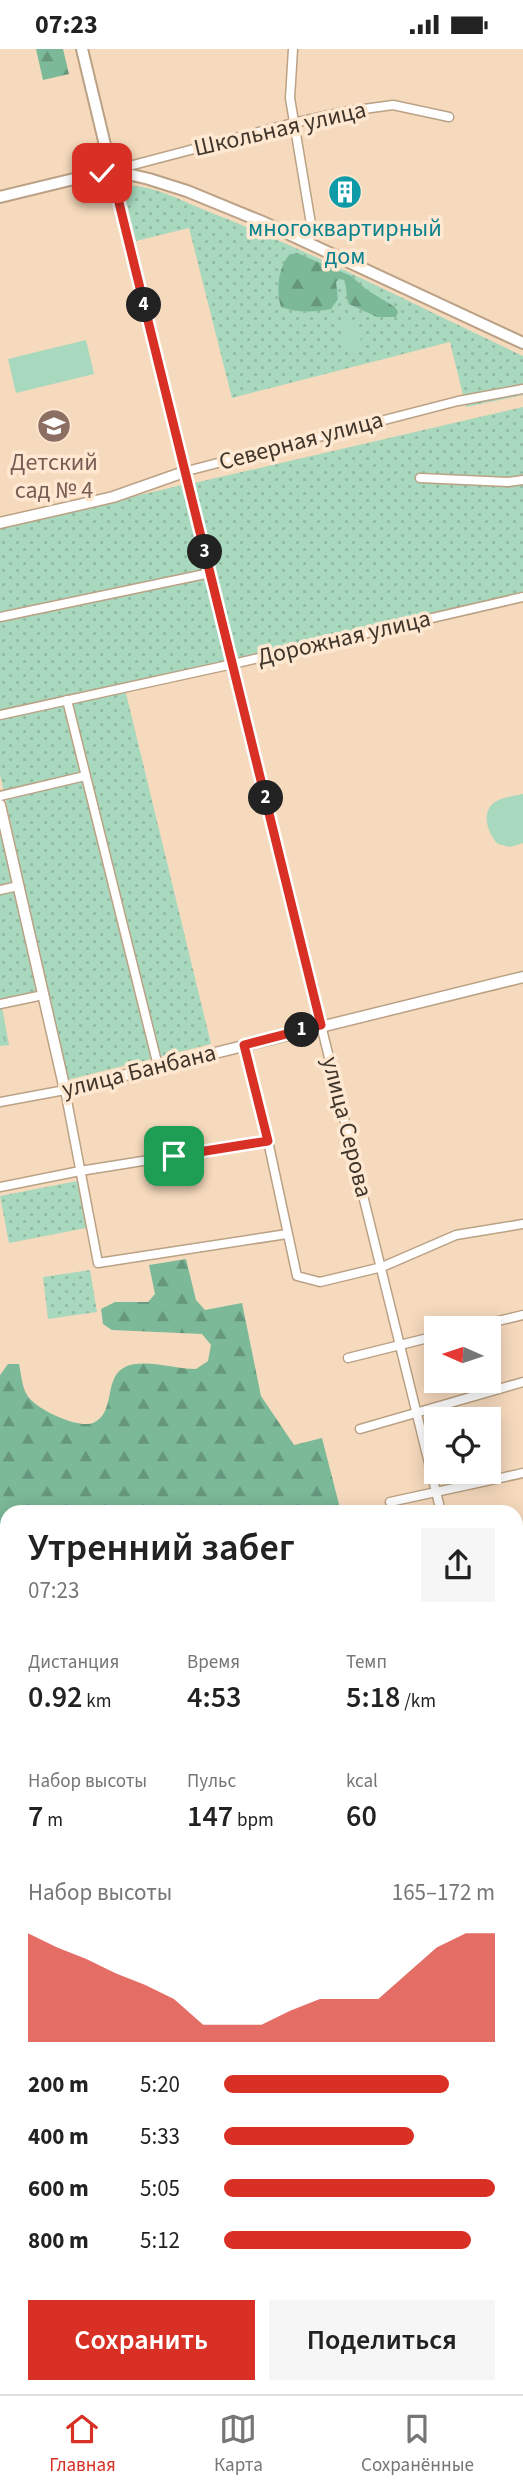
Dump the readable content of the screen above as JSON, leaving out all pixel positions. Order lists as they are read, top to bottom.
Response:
{
  "streets": {
    "main road": ["Школьная улица", "улица Серова"],
    "street": ["Северная улица", "Дорожная улица", "улица Банбана"]
  },
  "crossings": [
    ["Школьная улица", "улица Серова"],
    ["Северная улица", "улица Серова"],
    ["Дорожная улица", "улица Серова"],
    ["улица Банбана", "улица Серова"]
  ],
  "places": {
    "building": ["многоквартирный дом"],
    "school or university": ["Детский сад № 4"]
  },
  "north": "left",
  "page": {
    "status": "07:23",
    "pins": [
      "4",
      "3",
      "2",
      "1"
    ],
    "heading": ["Утренний забег", "07:23"],
    "stats": [
      ["Дистанция", "0.92 km"],
      ["Время", "4:53"],
      ["Темп", "5:18 /km"],
      ["Набор высоты", "7 m"],
      ["Пульс", "147 bpm"],
      ["kcal", "60"]
    ],
    "chart": ["Набор высоты", "165–172 m"],
    "list": [
      {
        "name": "200 m",
        "note": "5:20"
      },
      {
        "name": "400 m",
        "note": "5:33"
      },
      {
        "name": "600 m",
        "note": "5:05"
      },
      {
        "name": "800 m",
        "note": "5:12"
      }
    ],
    "buttons": ["Сохранить", "Поделиться"],
    "tabs": ["Главная", "Карта", "Сохранённые"]
  }
}
